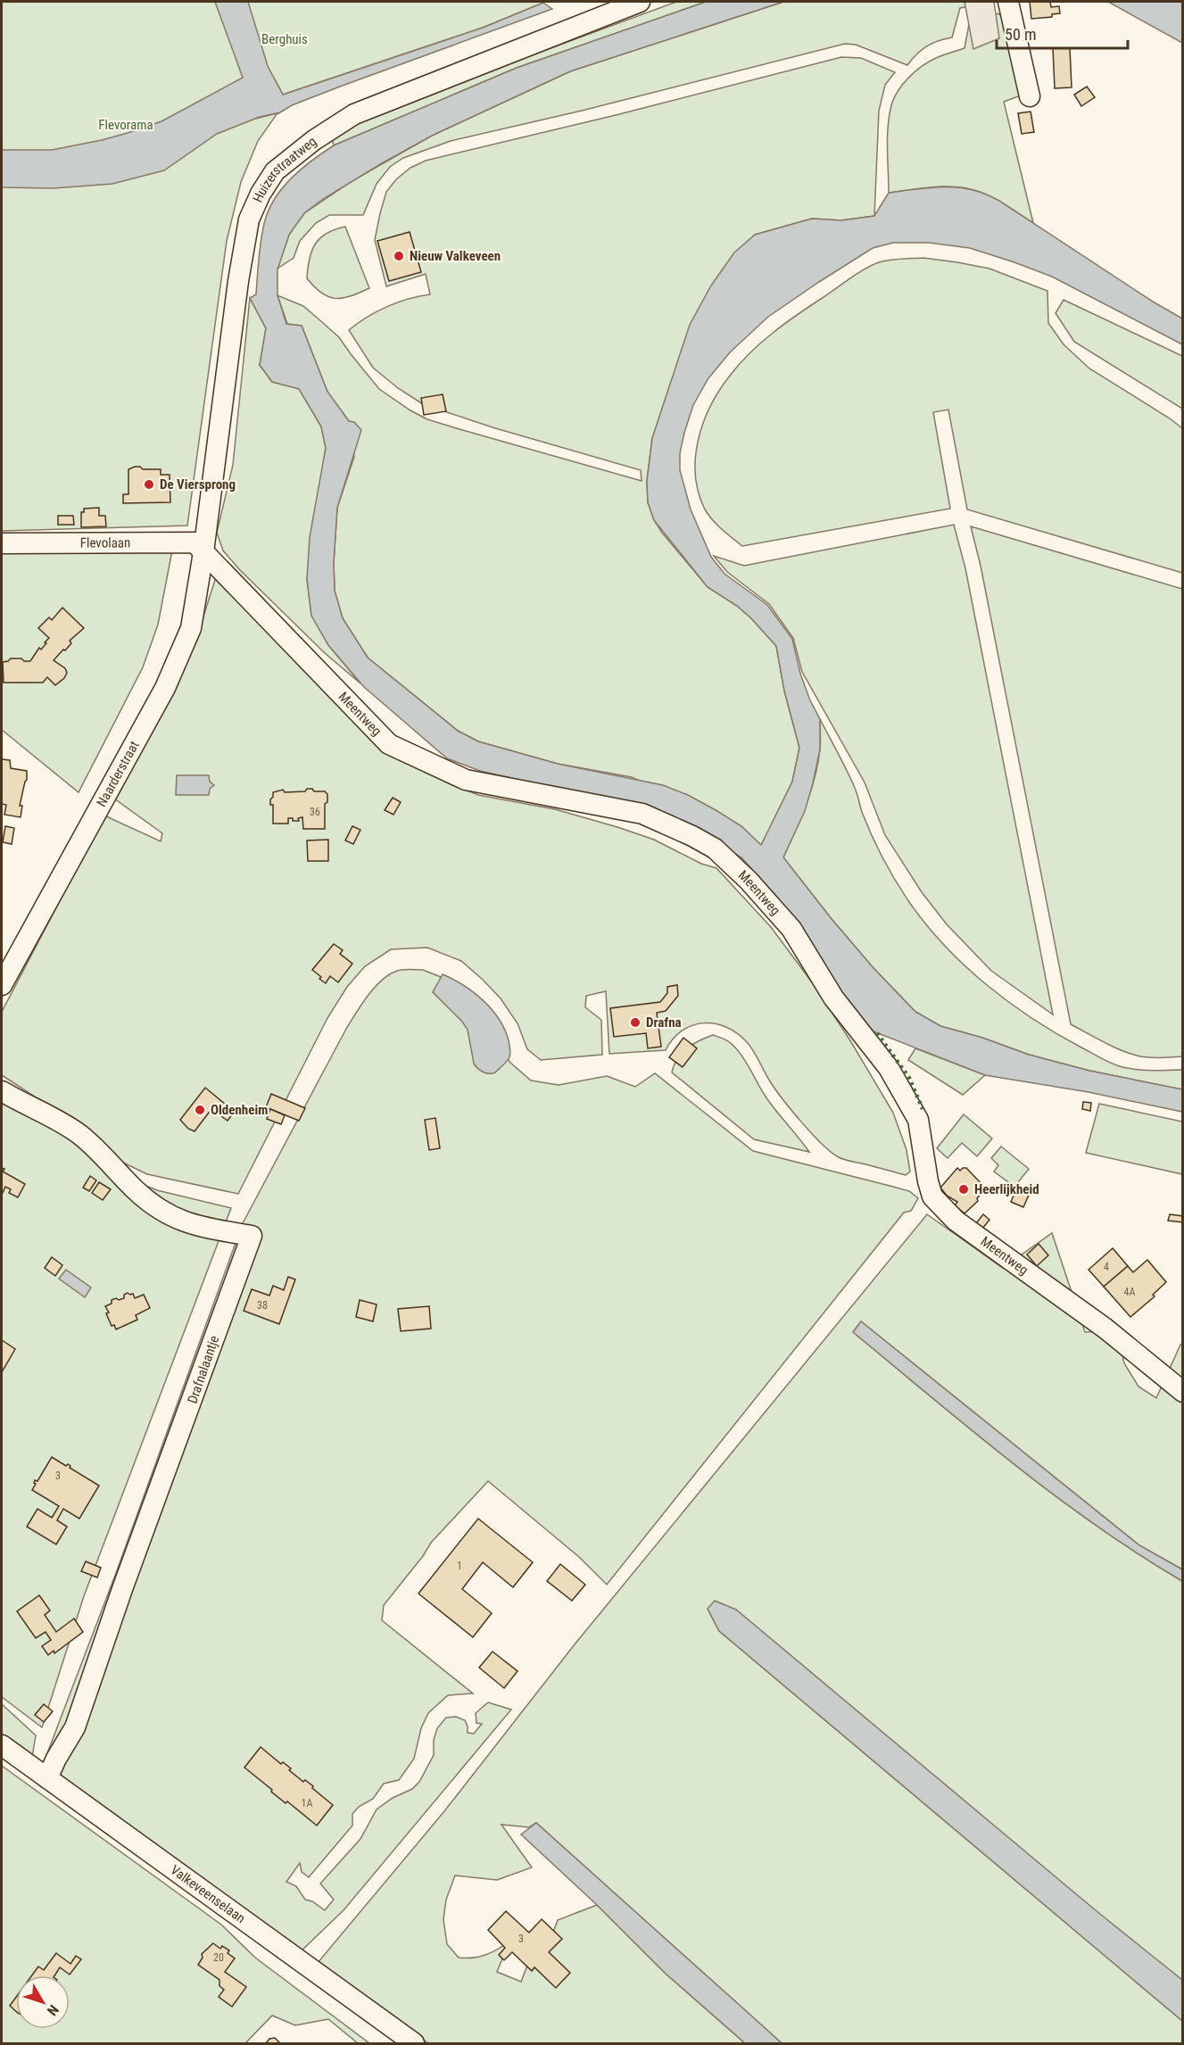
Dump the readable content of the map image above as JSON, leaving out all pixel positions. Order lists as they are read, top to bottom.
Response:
{
  "streets": {
    "street": [
      "Huizerstraatweg",
      "Flevolaan",
      "Meentweg",
      "Naarderstraat",
      "Drafnalaantje",
      "Valkeveenselaan"
    ]
  },
  "crossings": [
    ["Huizerstraatweg", "Flevolaan"],
    ["Huizerstraatweg", "Meentweg"],
    ["Huizerstraatweg", "Naarderstraat"],
    ["Flevolaan", "Meentweg"],
    ["Flevolaan", "Naarderstraat"],
    ["Meentweg", "Naarderstraat"],
    ["Drafnalaantje", "Valkeveenselaan"]
  ],
  "parks": ["Berghuis", "Flevorama"],
  "places": [
    "Nieuw Valkeveen",
    "De Viersprong",
    "Drafna",
    "Oldenheim",
    "Heerlijkheid"
  ],
  "house_numbers": [
    "36",
    "4",
    "4A",
    "38",
    "3",
    "1",
    "1A",
    "3",
    "20"
  ],
  "scale_bar": "50 m",
  "north": "bottom right"
}
